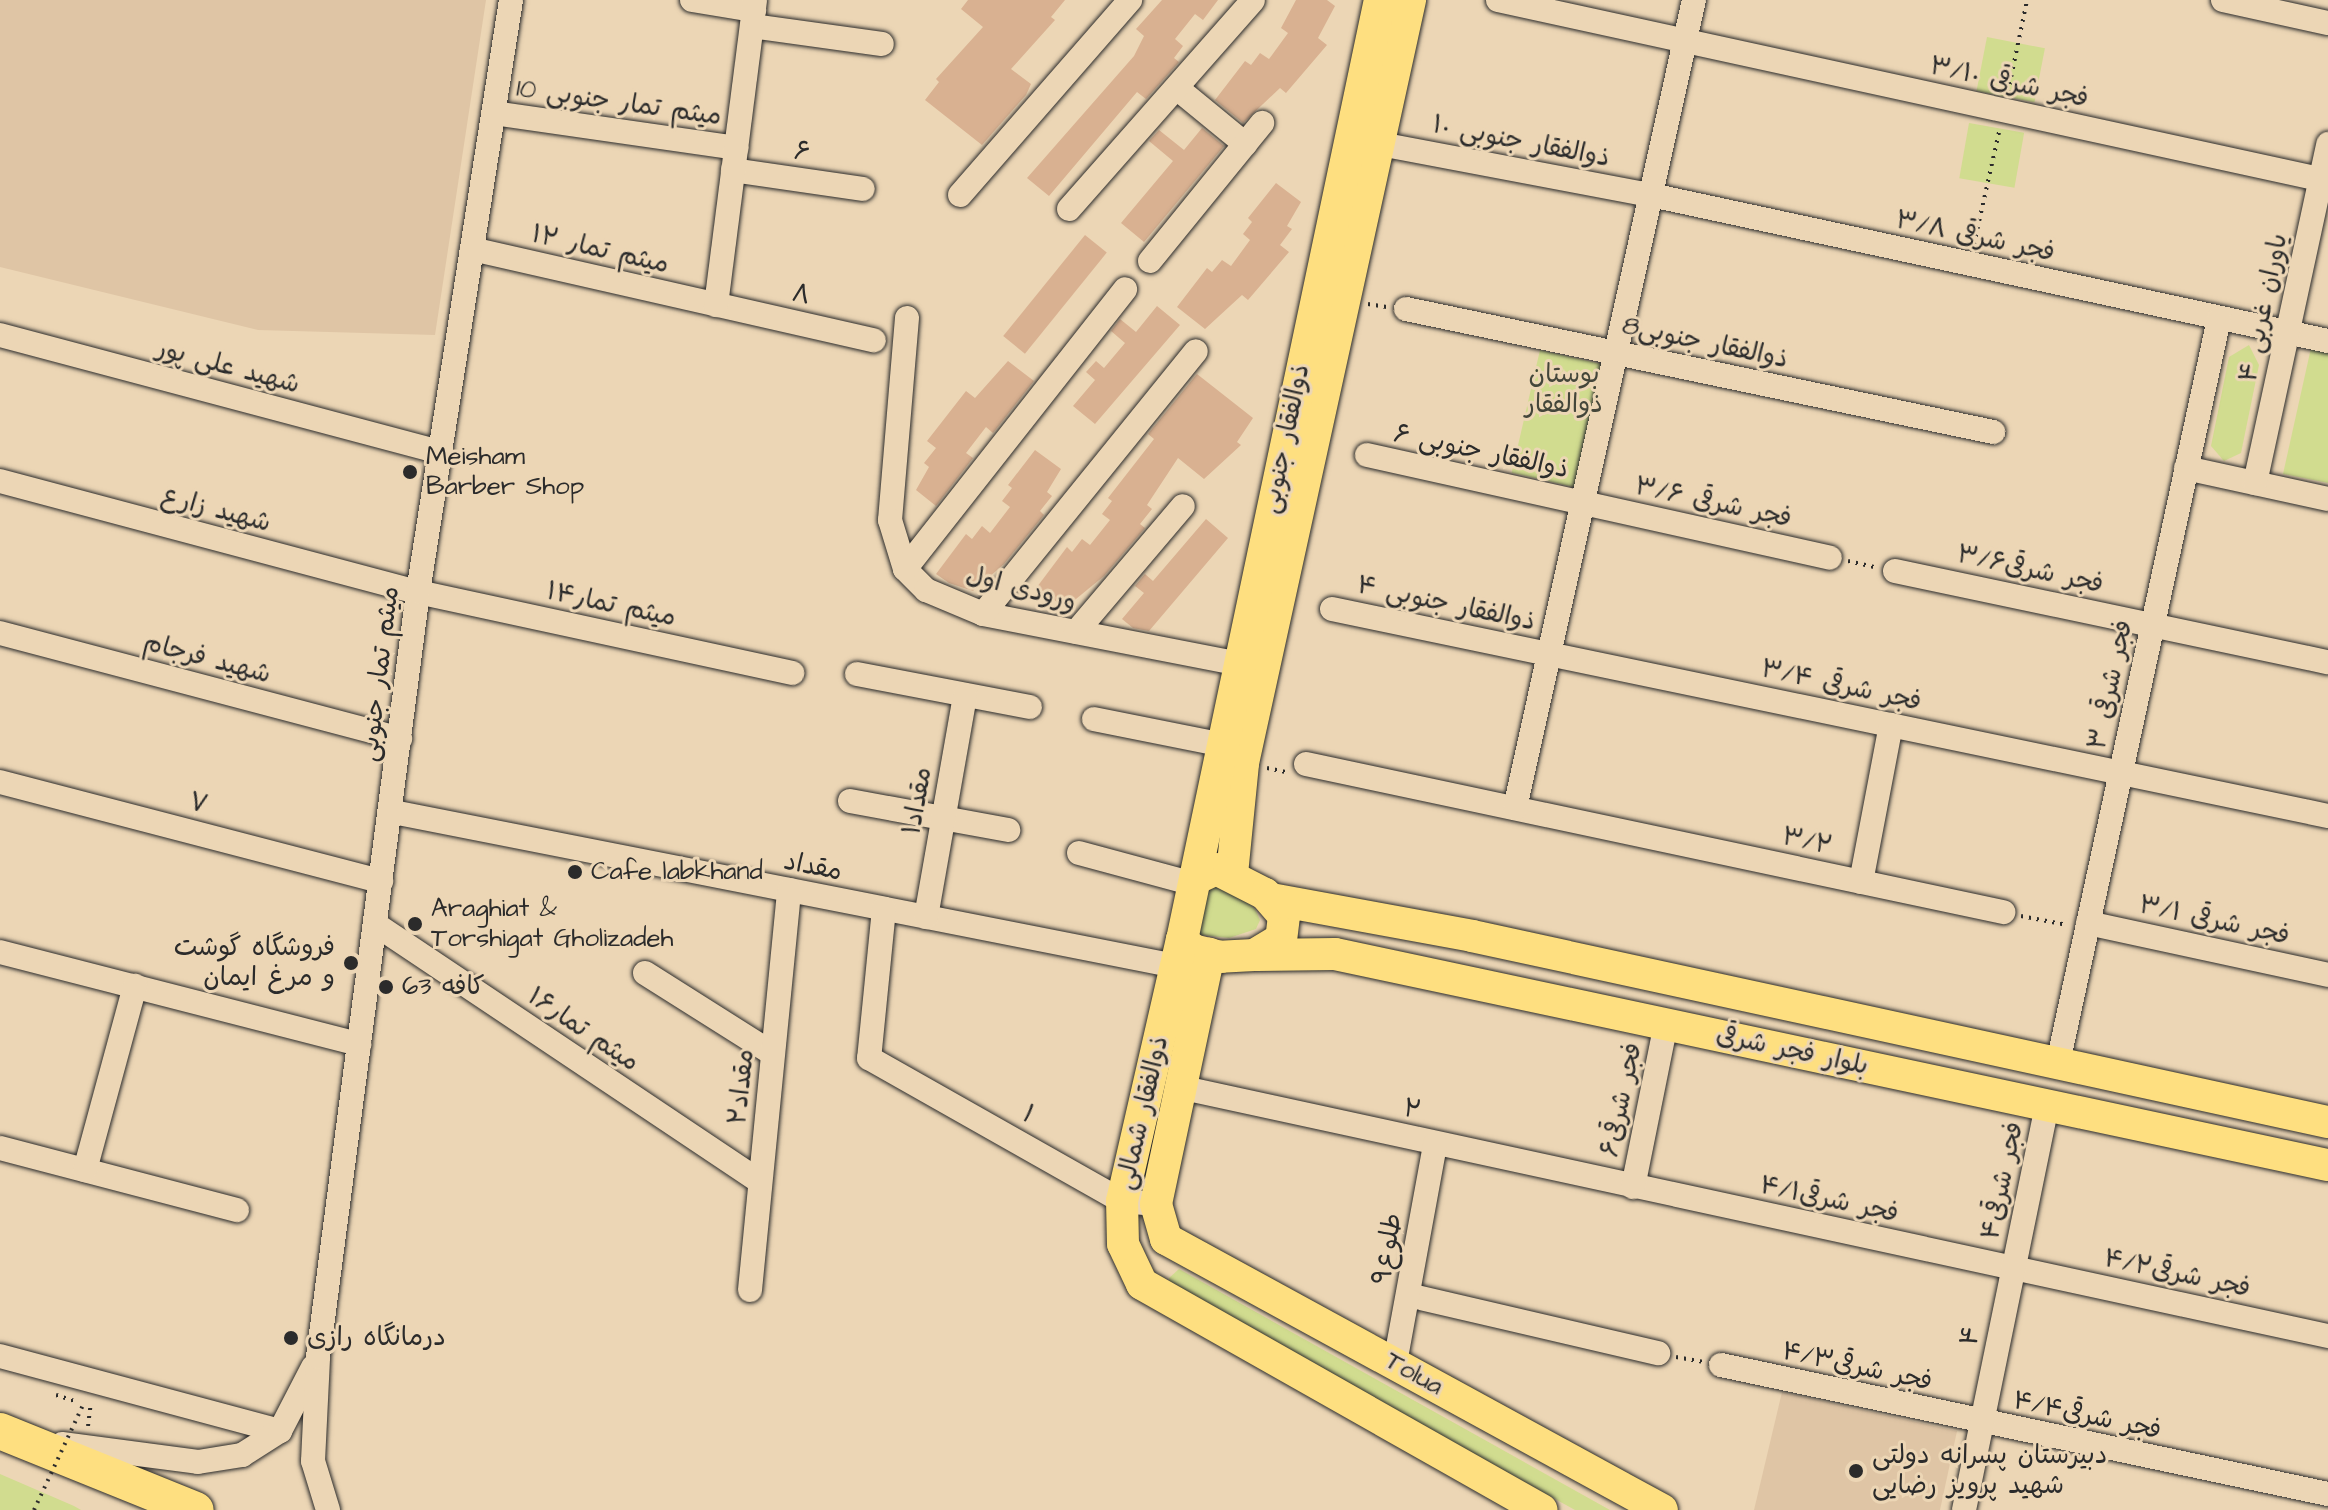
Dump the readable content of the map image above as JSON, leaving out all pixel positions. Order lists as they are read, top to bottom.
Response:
{
  "streets": {
    "main road": [
      "ذوالفقار جنوبی",
      "بلوار فجر شرقی",
      "ذوالفقار شمالی",
      "Tolua"
    ],
    "street": [
      "۳/۱۰ فجر شرقی",
      "میثم تمار جنوبی 10",
      "۱۰ ذوالفقار جنوبی",
      "۶",
      "۳/۸ فجر شرقی",
      "میثم تمار ۱۲",
      "۸",
      "۴ یاوران غربی",
      "8ذوالفقار جنوبی",
      "شهید علی پور",
      "۶ ذوالفقار جنوبی",
      "۳/۶ فجر شرقی",
      "شهید زارع",
      "فجر شرقی۳/۶",
      "ورودی اول",
      "۴ ذوالفقار جنوبی",
      "میثم تمار۱۴",
      "شهید فرجام",
      "میثم تمار جنوبی",
      "۳ فجر شرقی",
      "۳/۴ فجر شرقی",
      "مقداد۱",
      "۷",
      "۳/۲",
      "مقداد",
      "۳/۱ فجر شرقی",
      "میثم تمار۱۶",
      "مقداد۲",
      "فجر شرقی۶",
      "۲",
      "۱",
      "فجر شرقی۴",
      "فجر شرقی۴/۱",
      "طلوع۹",
      "فجر شرقی۴/۲",
      "۴",
      "فجر شرقی۴/۳",
      "فجر شرقی۴/۴"
    ]
  },
  "crossings": [
    ["۳/۱۰ فجر شرقی", "۴ یاوران غربی"],
    ["میثم تمار جنوبی 10", "۶"],
    ["میثم تمار جنوبی 10", "میثم تمار جنوبی"],
    ["۱۰ ذوالفقار جنوبی", "۳/۸ فجر شرقی"],
    ["۱۰ ذوالفقار جنوبی", "ذوالفقار جنوبی"],
    ["۳/۸ فجر شرقی", "۴ یاوران غربی"],
    ["۳/۸ فجر شرقی", "۳ فجر شرقی"],
    ["میثم تمار ۱۲", "۸"],
    ["میثم تمار ۱۲", "میثم تمار جنوبی"],
    ["شهید علی پور", "میثم تمار جنوبی"],
    ["ذوالفقار جنوبی", "ورودی اول"],
    ["ذوالفقار جنوبی", "مقداد"],
    ["ذوالفقار جنوبی", "بلوار فجر شرقی"],
    ["ذوالفقار جنوبی", "ذوالفقار شمالی"],
    ["۶ ذوالفقار جنوبی", "۳/۶ فجر شرقی"],
    ["شهید زارع", "میثم تمار۱۴"],
    ["شهید زارع", "میثم تمار جنوبی"],
    ["فجر شرقی۳/۶", "۳ فجر شرقی"],
    ["۴ ذوالفقار جنوبی", "۳/۴ فجر شرقی"],
    ["میثم تمار۱۴", "میثم تمار جنوبی"],
    ["شهید فرجام", "میثم تمار جنوبی"],
    ["میثم تمار جنوبی", "۷"],
    ["میثم تمار جنوبی", "مقداد"],
    ["میثم تمار جنوبی", "میثم تمار۱۶"],
    ["۳ فجر شرقی", "۳/۴ فجر شرقی"],
    ["۳ فجر شرقی", "۳/۱ فجر شرقی"],
    ["۳ فجر شرقی", "بلوار فجر شرقی"],
    ["مقداد۱", "مقداد"],
    ["مقداد", "بلوار فجر شرقی"],
    ["مقداد", "مقداد۲"],
    ["مقداد", "ذوالفقار شمالی"],
    ["مقداد", "۱"],
    ["میثم تمار۱۶", "مقداد۲"],
    ["بلوار فجر شرقی", "فجر شرقی۶"],
    ["بلوار فجر شرقی", "ذوالفقار شمالی"],
    ["بلوار فجر شرقی", "فجر شرقی۴"],
    ["فجر شرقی۶", "۲"],
    ["فجر شرقی۶", "فجر شرقی۴/۱"],
    ["۲", "ذوالفقار شمالی"],
    ["۲", "فجر شرقی۴/۱"],
    ["۲", "طلوع۹"],
    ["ذوالفقار شمالی", "۱"],
    ["ذوالفقار شمالی", "Tolua"],
    ["فجر شرقی۴", "فجر شرقی۴/۱"],
    ["فجر شرقی۴", "فجر شرقی۴/۲"],
    ["فجر شرقی۴", "۴"],
    ["فجر شرقی۴/۱", "فجر شرقی۴/۲"],
    ["فجر شرقی۴/۱", "۴"],
    ["طلوع۹", "Tolua"],
    ["فجر شرقی۴/۲", "۴"],
    ["۴", "فجر شرقی۴/۳"],
    ["۴", "فجر شرقی۴/۴"],
    ["فجر شرقی۴/۳", "فجر شرقی۴/۴"]
  ],
  "parks": ["بوستان ذوالفقار"],
  "places": [
    "Meisham Barber Shop",
    "Cafe labkhand",
    "Araghiat & Torshigat Gholizadeh",
    "فروشگاه گوشت و مرغ ایمان",
    "کافه 63",
    "درمانگاه رازی",
    "دبیرستان پسرانه دولتی شهید پرویز رضایی"
  ]
}
